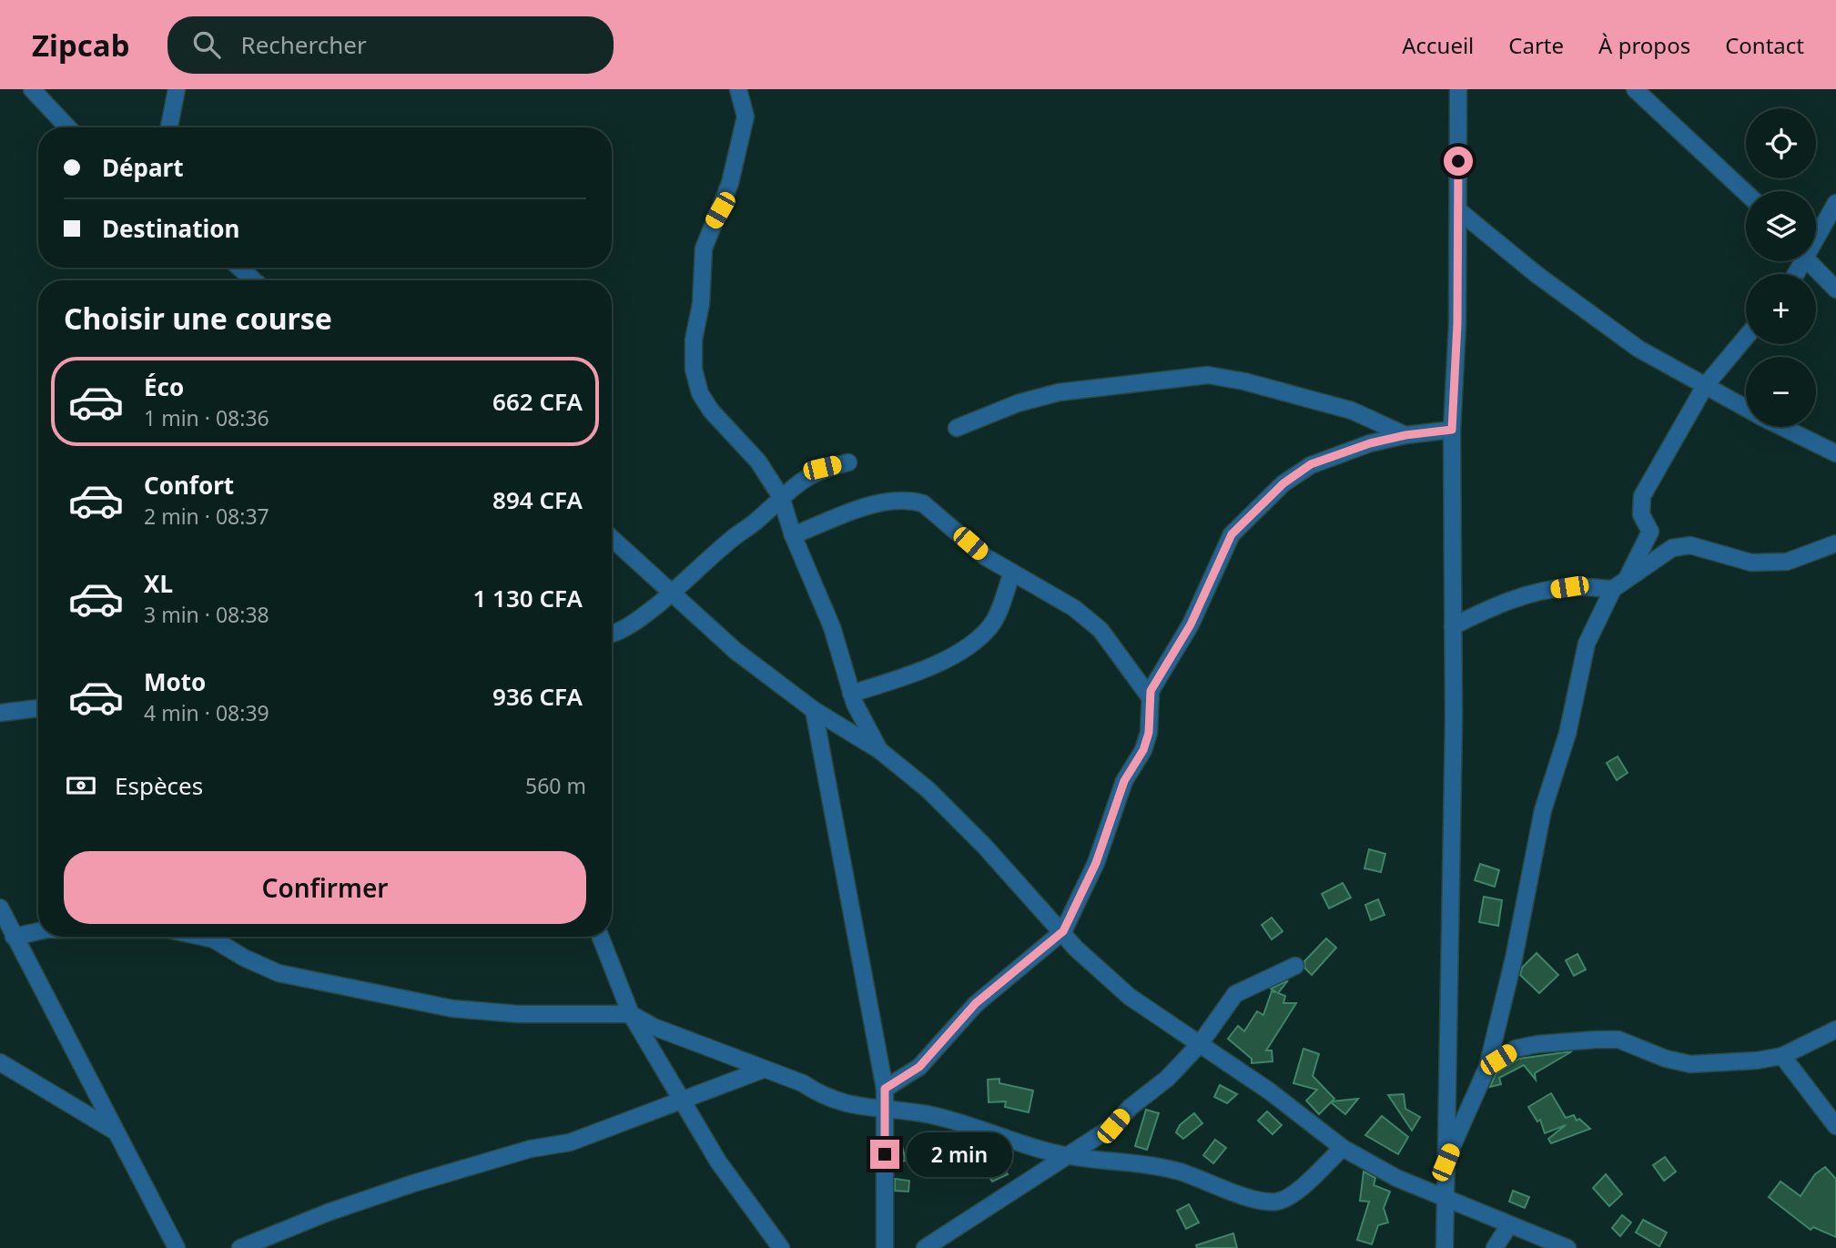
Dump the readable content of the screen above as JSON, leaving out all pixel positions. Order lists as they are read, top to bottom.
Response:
{
  "page": {
    "header": "Zipcab",
    "search": "Rechercher",
    "nav": [
      "Accueil",
      "Carte",
      "À propos",
      "Contact"
    ],
    "map_buttons": ["+", "−"],
    "banner": ["Départ", "Destination"],
    "heading": "Choisir une course",
    "list": [
      {
        "name": "Éco",
        "note": "1 min · 08:36",
        "value": "662 CFA"
      },
      {
        "name": "Confort",
        "note": "2 min · 08:37",
        "value": "894 CFA"
      },
      {
        "name": "XL",
        "note": "3 min · 08:38",
        "value": "1 130 CFA"
      },
      {
        "name": "Moto",
        "note": "4 min · 08:39",
        "value": "936 CFA"
      }
    ],
    "pay": ["Espèces", "560 m"],
    "buttons": "Confirmer",
    "bubble": "2 min"
  }
}
